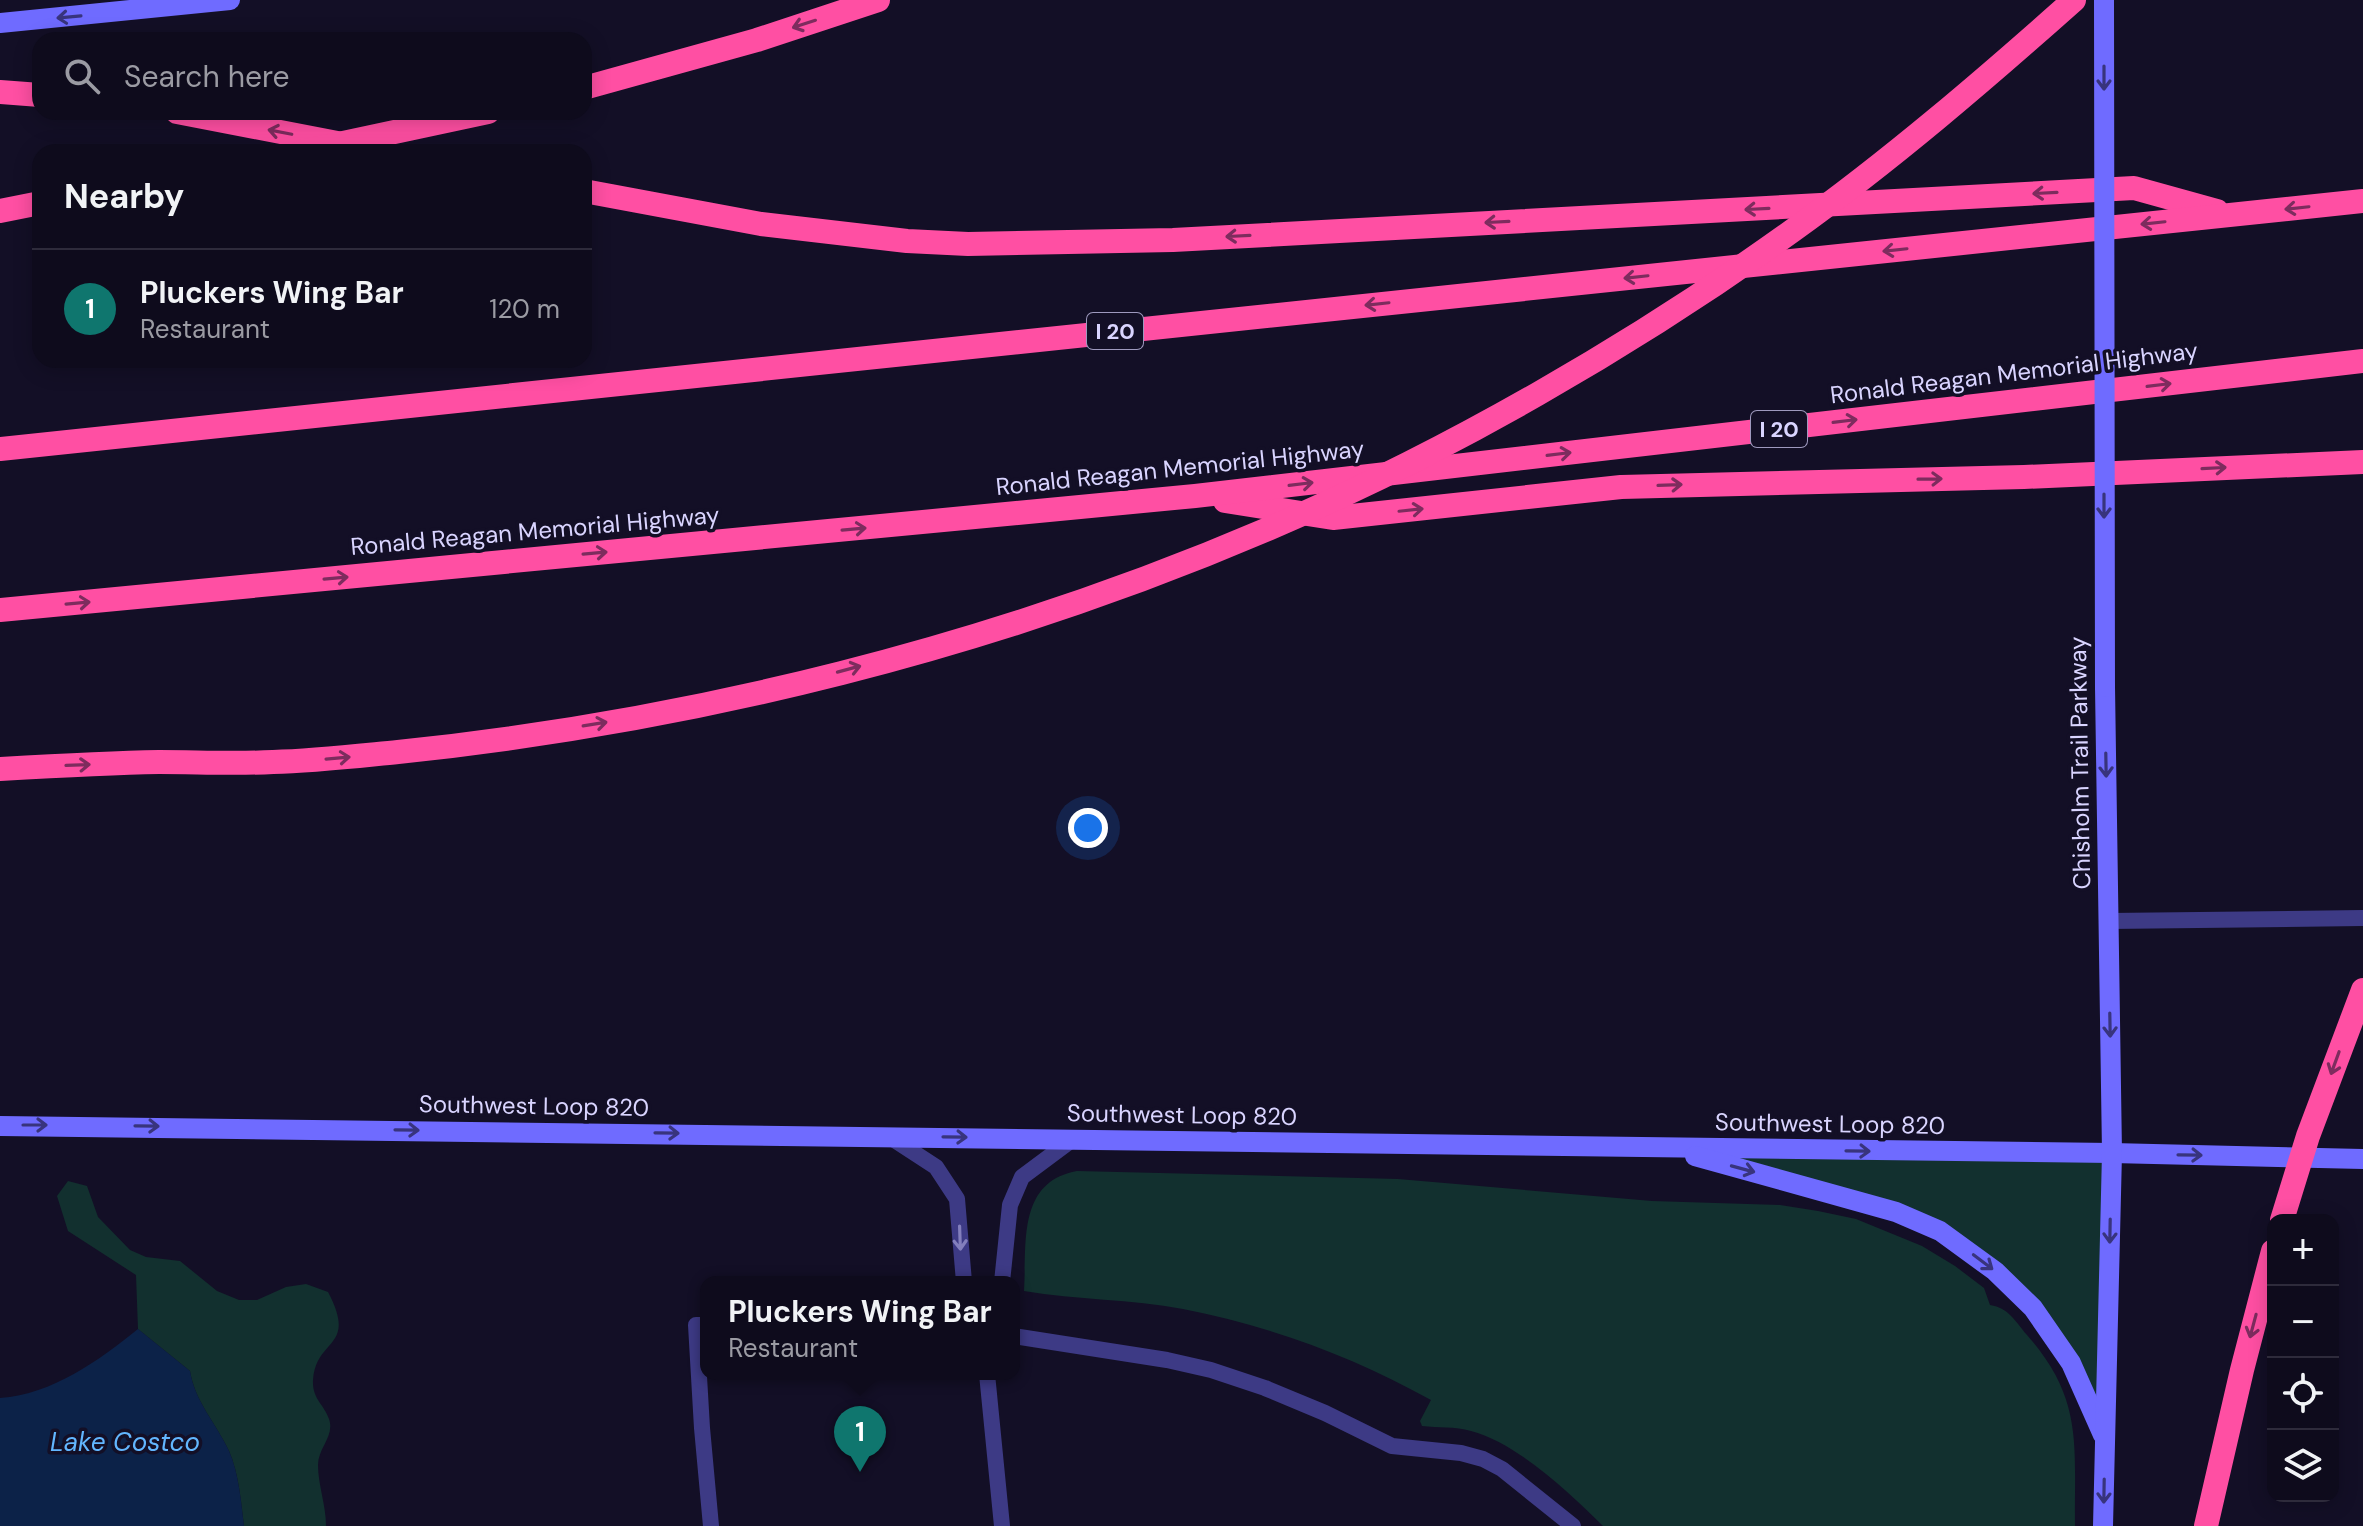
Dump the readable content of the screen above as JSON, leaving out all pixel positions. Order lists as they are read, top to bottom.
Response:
{
  "streets": {
    "highway": ["I 20", "Ronald Reagan Memorial Highway"],
    "main road": ["Chisholm Trail Parkway", "Southwest Loop 820"]
  },
  "crossings": [
    ["Chisholm Trail Parkway", "Southwest Loop 820"]
  ],
  "one_way": ["Chisholm Trail Parkway", "Southwest Loop 820"],
  "water": ["Lake Costco"],
  "page": {
    "search": "Search here",
    "heading": "Nearby",
    "list": [
      {
        "mark": "1",
        "name": "Pluckers Wing Bar",
        "note": "Restaurant",
        "value": "120 m"
      }
    ],
    "map_buttons": ["+", "−"],
    "popup": ["Pluckers Wing Bar", "Restaurant"],
    "pins": "1"
  }
}
